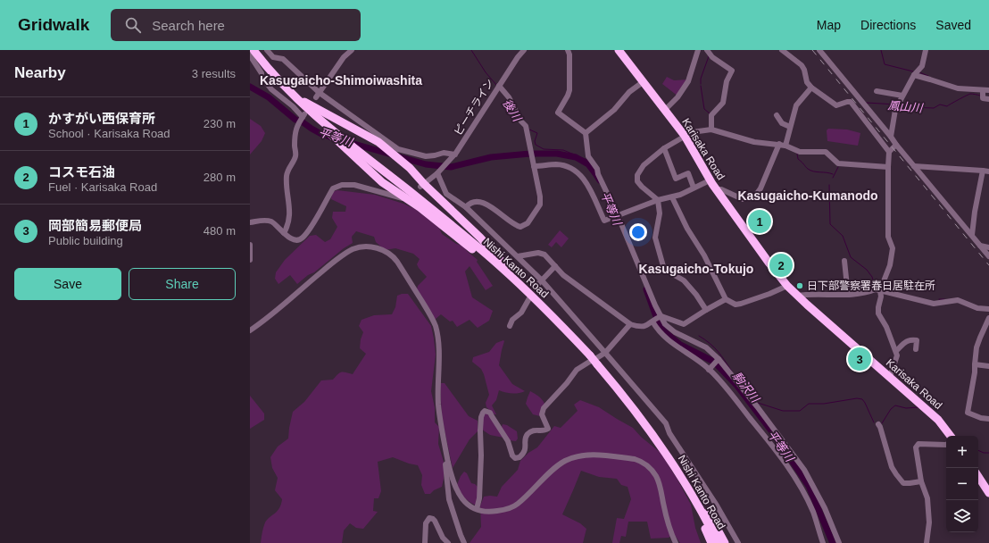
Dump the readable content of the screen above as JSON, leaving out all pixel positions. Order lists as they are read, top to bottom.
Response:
{
  "streets": {
    "highway": ["Karisaka Road", "Nishi Kanto Road"],
    "street": ["ピーチライン"]
  },
  "districts": ["Kasugaicho-Shimoiwashita", "Kasugaicho-Kumanodo", "Kasugaicho-Tokujo"],
  "water": [
    "鳳山川",
    "後川",
    "平等川",
    "駒沢川"
  ],
  "places": ["日下部警察署春日居駐在所"],
  "page": {
    "header": "Gridwalk",
    "search": "Search here",
    "nav": ["Map", "Directions", "Saved"],
    "heading": ["Nearby", "3 results"],
    "list": [
      {
        "mark": "1",
        "name": "かすがい西保育所",
        "note": "School · Karisaka Road",
        "value": "230 m"
      },
      {
        "mark": "2",
        "name": "コスモ石油",
        "note": "Fuel · Karisaka Road",
        "value": "280 m"
      },
      {
        "mark": "3",
        "name": "岡部簡易郵便局",
        "note": "Public building",
        "value": "480 m"
      }
    ],
    "pins": ["1", "2", "3"],
    "buttons": ["Save", "Share"],
    "map_buttons": ["+", "−"]
  }
}
